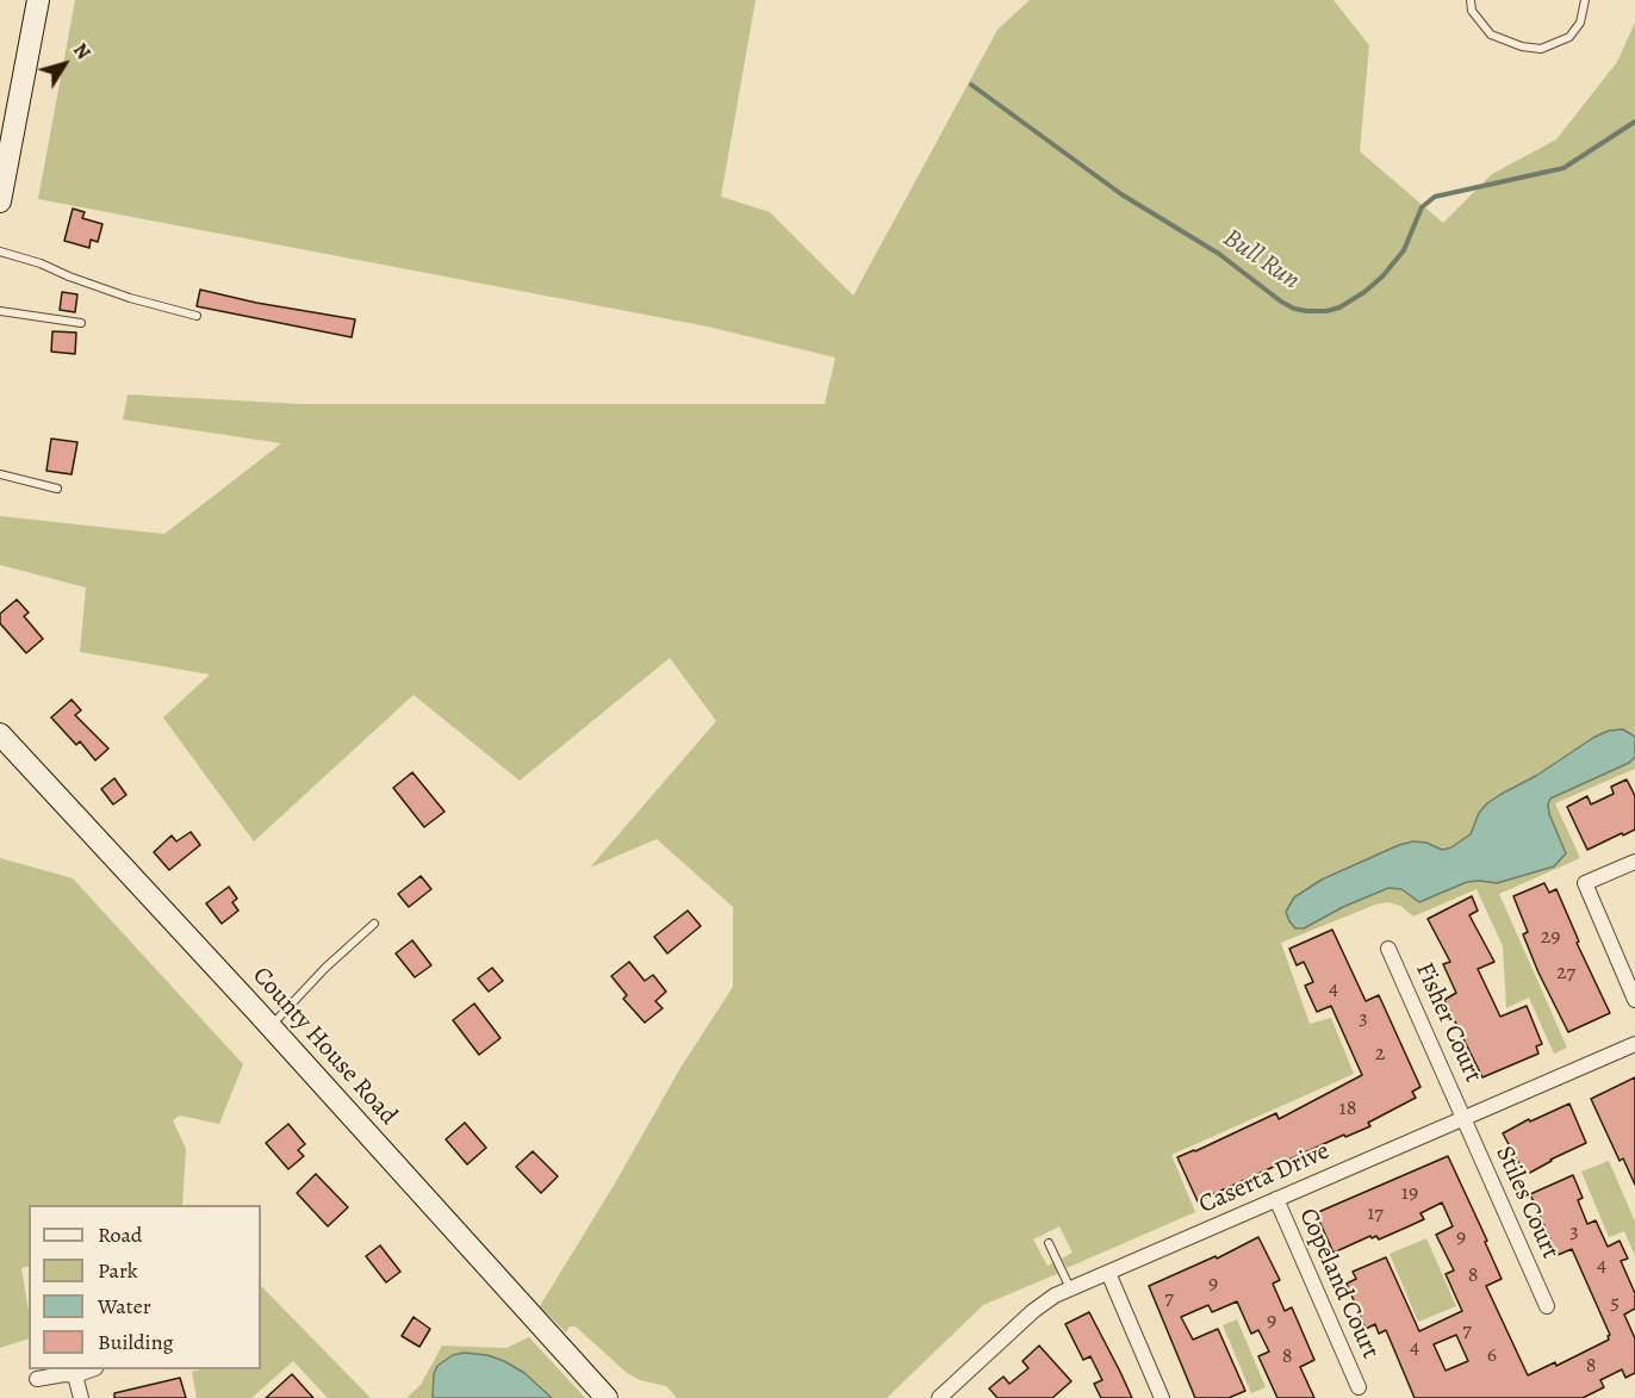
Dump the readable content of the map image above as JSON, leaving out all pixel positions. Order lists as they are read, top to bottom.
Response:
{
  "streets": {
    "street": [
      "Fisher Court",
      "County House Road",
      "Caserta Drive",
      "Stiles Court",
      "Copeland Court"
    ]
  },
  "crossings": [
    ["Fisher Court", "Caserta Drive"],
    ["Fisher Court", "Stiles Court"],
    ["Caserta Drive", "Stiles Court"],
    ["Caserta Drive", "Copeland Court"]
  ],
  "water": ["Bull Run"],
  "house_numbers": [
    "29",
    "27",
    "4",
    "3",
    "2",
    "18",
    "19",
    "17",
    "3",
    "9",
    "4",
    "8",
    "9",
    "7",
    "5",
    "9",
    "7",
    "4",
    "6",
    "8",
    "8"
  ],
  "legend": [
    "Road",
    "Park",
    "Water",
    "Building"
  ],
  "north": "top right"
}
